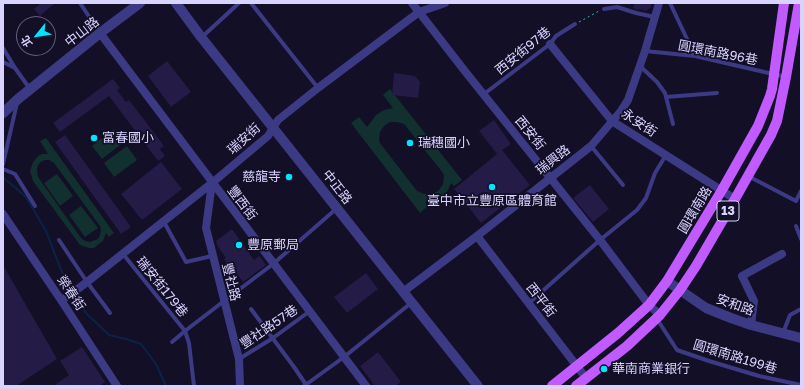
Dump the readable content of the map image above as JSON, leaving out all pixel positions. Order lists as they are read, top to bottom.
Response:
{
  "streets": {
    "main road": ["圓環南路", "13"],
    "street": [
      "中山路",
      "永安街",
      "西安街",
      "瑞安街",
      "瑞興路",
      "中正路",
      "豐西街",
      "豐社路",
      "榮春街",
      "西平街",
      "安和路"
    ],
    "lane": [
      "西安街97巷",
      "圓環南路96巷",
      "瑞安街179巷",
      "豐社路57巷",
      "圓環南路199巷"
    ]
  },
  "crossings": [
    ["中山路", "豐西街"],
    ["西安街97巷", "永安街"],
    ["西安街97巷", "西安街"],
    ["圓環南路96巷", "瑞興路"],
    ["圓環南路96巷", "圓環南路"],
    ["圓環南路96巷", "13"],
    ["永安街", "瑞興路"],
    ["永安街", "圓環南路"],
    ["永安街", "13"],
    ["西安街", "瑞安街"],
    ["西安街", "瑞興路"],
    ["西安街", "圓環南路"],
    ["西安街", "13"],
    ["西安街", "圓環南路199巷"],
    ["瑞安街", "中正路"],
    ["瑞安街", "豐西街"],
    ["瑞安街", "豐社路"],
    ["瑞安街", "瑞安街179巷"],
    ["瑞安街", "榮春街"],
    ["瑞興路", "中正路"],
    ["瑞興路", "西平街"],
    ["中正路", "瑞安街179巷"],
    ["豐西街", "豐社路"],
    ["豐西街", "瑞安街179巷"],
    ["豐西街", "豐社路57巷"],
    ["圓環南路", "西平街"],
    ["圓環南路", "安和路"],
    ["13", "西平街"],
    ["13", "安和路"],
    ["13", "圓環南路199巷"],
    ["豐社路", "瑞安街179巷"],
    ["豐社路", "豐社路57巷"]
  ],
  "places": [
    "富春國小",
    "瑞穗國小",
    "慈龍寺",
    "臺中市立豐原區體育館",
    "豐原郵局",
    "華南商業銀行"
  ],
  "north": "bottom left"
}
